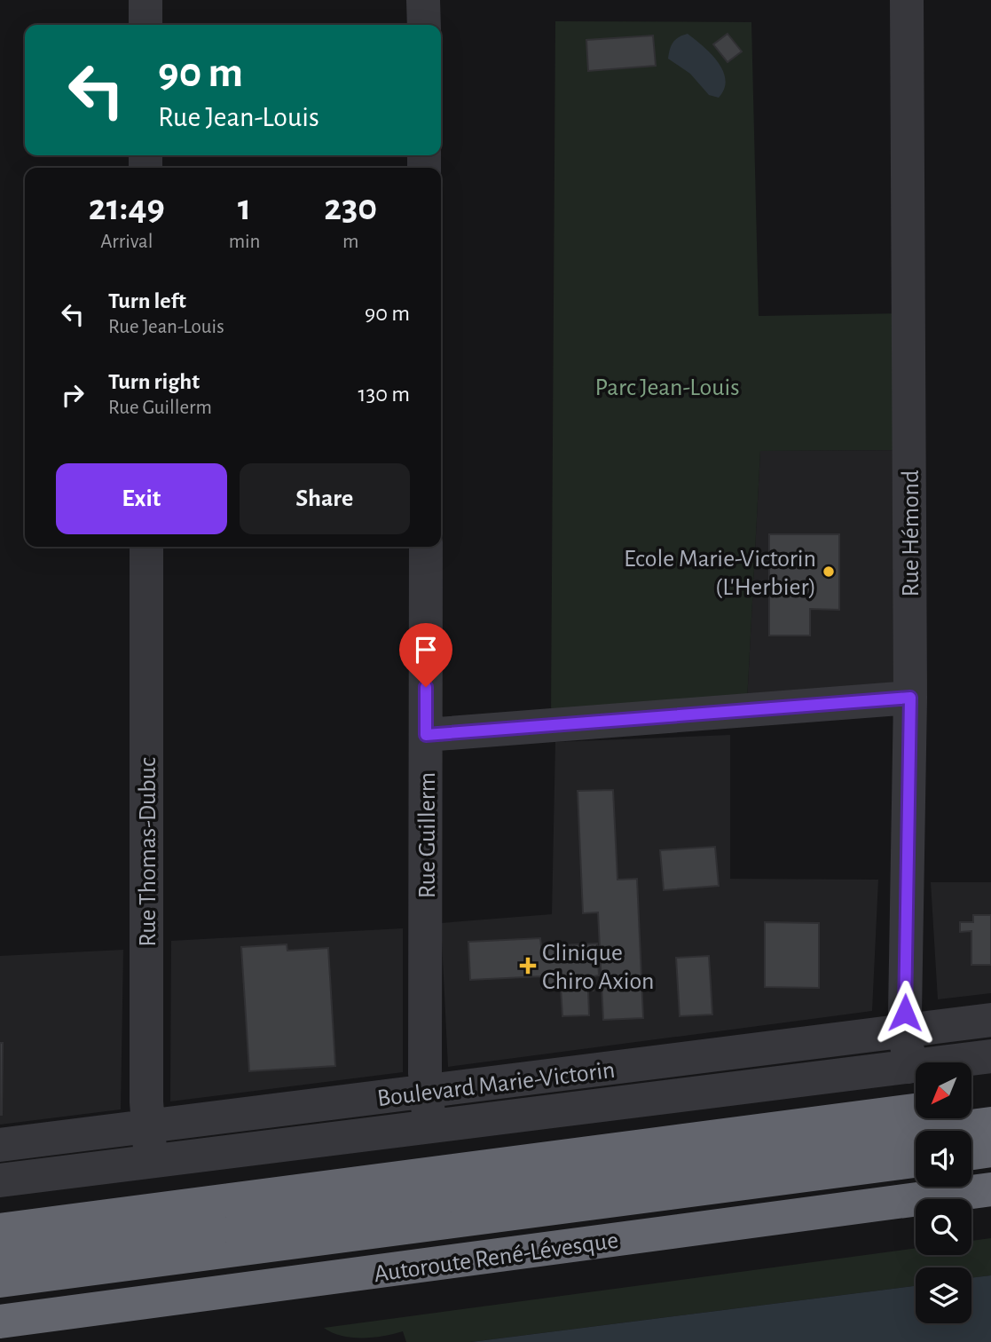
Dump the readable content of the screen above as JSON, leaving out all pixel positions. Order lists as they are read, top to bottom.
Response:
{
  "streets": {
    "highway": ["Autoroute René-Lévesque"],
    "street": [
      "Rue Hémond",
      "Rue Guillerm",
      "Rue Thomas-Dubuc",
      "Boulevard Marie-Victorin"
    ]
  },
  "crossings": [
    ["Rue Hémond", "Boulevard Marie-Victorin"],
    ["Rue Guillerm", "Boulevard Marie-Victorin"],
    ["Rue Thomas-Dubuc", "Boulevard Marie-Victorin"]
  ],
  "parks": ["Parc Jean-Louis"],
  "places": {
    "other": ["Ecole Marie-Victorin (L'Herbier)"],
    "health": ["Clinique Chiro Axion"]
  },
  "north": "bottom left",
  "page": {
    "turn": ["90 m", "Rue Jean-Louis"],
    "eta": [
      "21:49",
      "Arrival",
      "1",
      "min",
      "230",
      "m"
    ],
    "list": [
      {
        "name": "Turn left",
        "note": "Rue Jean-Louis",
        "value": "90 m"
      },
      {
        "name": "Turn right",
        "note": "Rue Guillerm",
        "value": "130 m"
      }
    ],
    "buttons": ["Exit", "Share"]
  }
}
